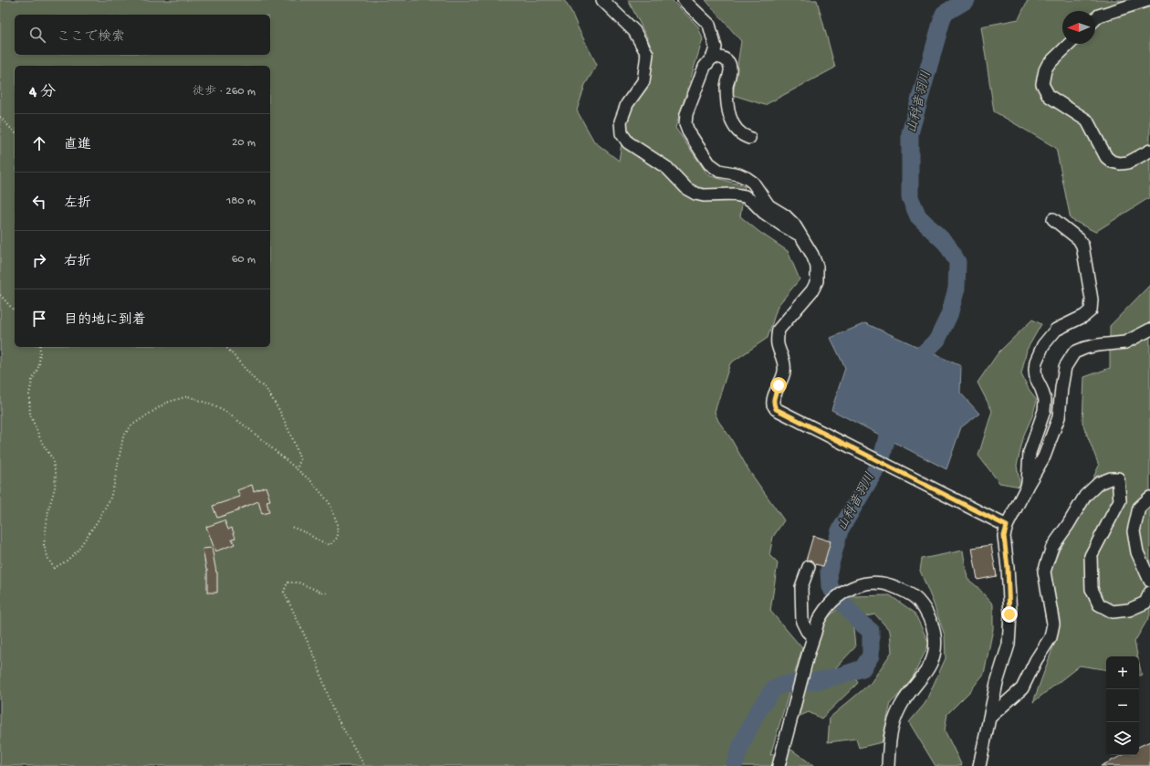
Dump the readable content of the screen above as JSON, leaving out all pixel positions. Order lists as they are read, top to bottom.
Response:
{
  "water": ["山科音羽川"],
  "north": "left",
  "page": {
    "search": "ここで検索",
    "heading": ["4 分", "徒歩 · 260 m"],
    "list": [
      ["直進", "20 m"],
      ["左折", "180 m"],
      ["右折", "60 m"],
      "目的地に到着"
    ],
    "map_buttons": ["+", "−"]
  }
}
